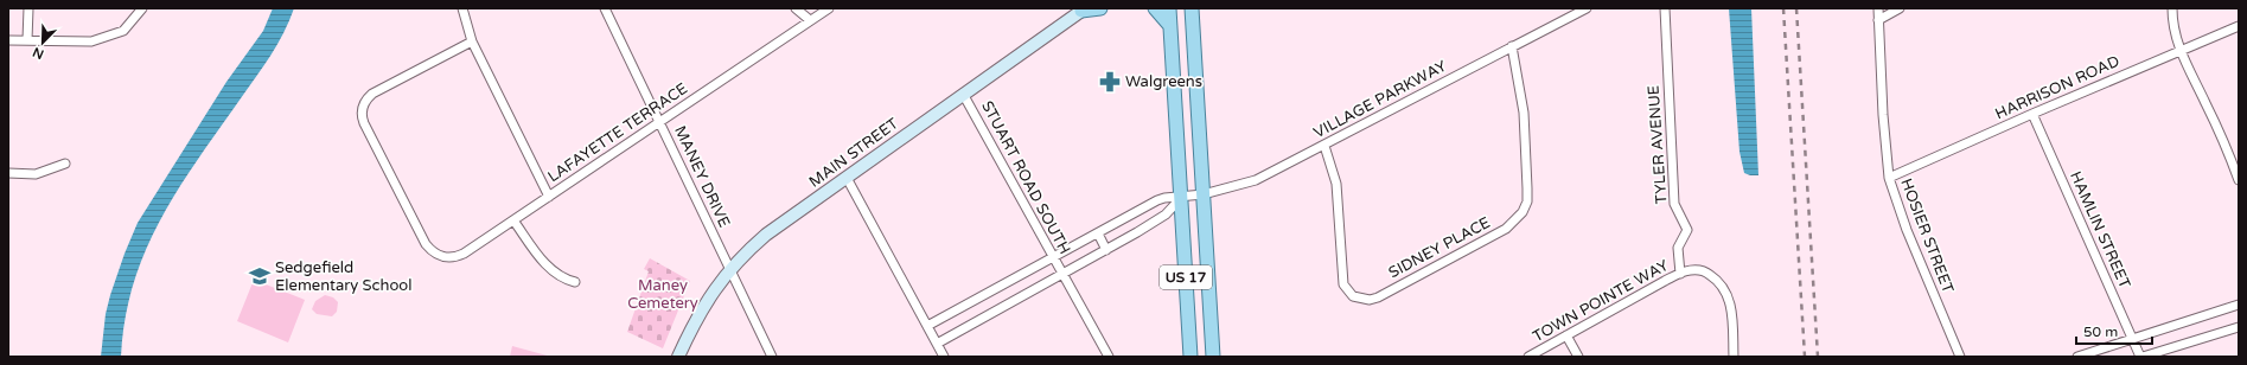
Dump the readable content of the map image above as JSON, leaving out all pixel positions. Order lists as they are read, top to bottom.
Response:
{
  "streets": {
    "main road": ["MAIN STREET", "US 17"],
    "street": [
      "HARRISON ROAD",
      "VILLAGE PARKWAY",
      "LAFAYETTE TERRACE",
      "TYLER AVENUE",
      "MANEY DRIVE",
      "STUART ROAD SOUTH",
      "HAMLIN STREET",
      "HOSIER STREET",
      "SIDNEY PLACE",
      "TOWN POINTE WAY"
    ]
  },
  "crossings": [
    ["HARRISON ROAD", "HAMLIN STREET"],
    ["HARRISON ROAD", "HOSIER STREET"],
    ["VILLAGE PARKWAY", "STUART ROAD SOUTH"],
    ["VILLAGE PARKWAY", "SIDNEY PLACE"],
    ["VILLAGE PARKWAY", "US 17"],
    ["LAFAYETTE TERRACE", "MANEY DRIVE"],
    ["TYLER AVENUE", "TOWN POINTE WAY"],
    ["MAIN STREET", "MANEY DRIVE"],
    ["MAIN STREET", "STUART ROAD SOUTH"]
  ],
  "parks": ["Maney Cemetery"],
  "places": {
    "pharmacy": ["Walgreens"],
    "school or university": ["Sedgefield Elementary School"]
  },
  "scale_bar": "50 m",
  "north": "bottom left"
}
